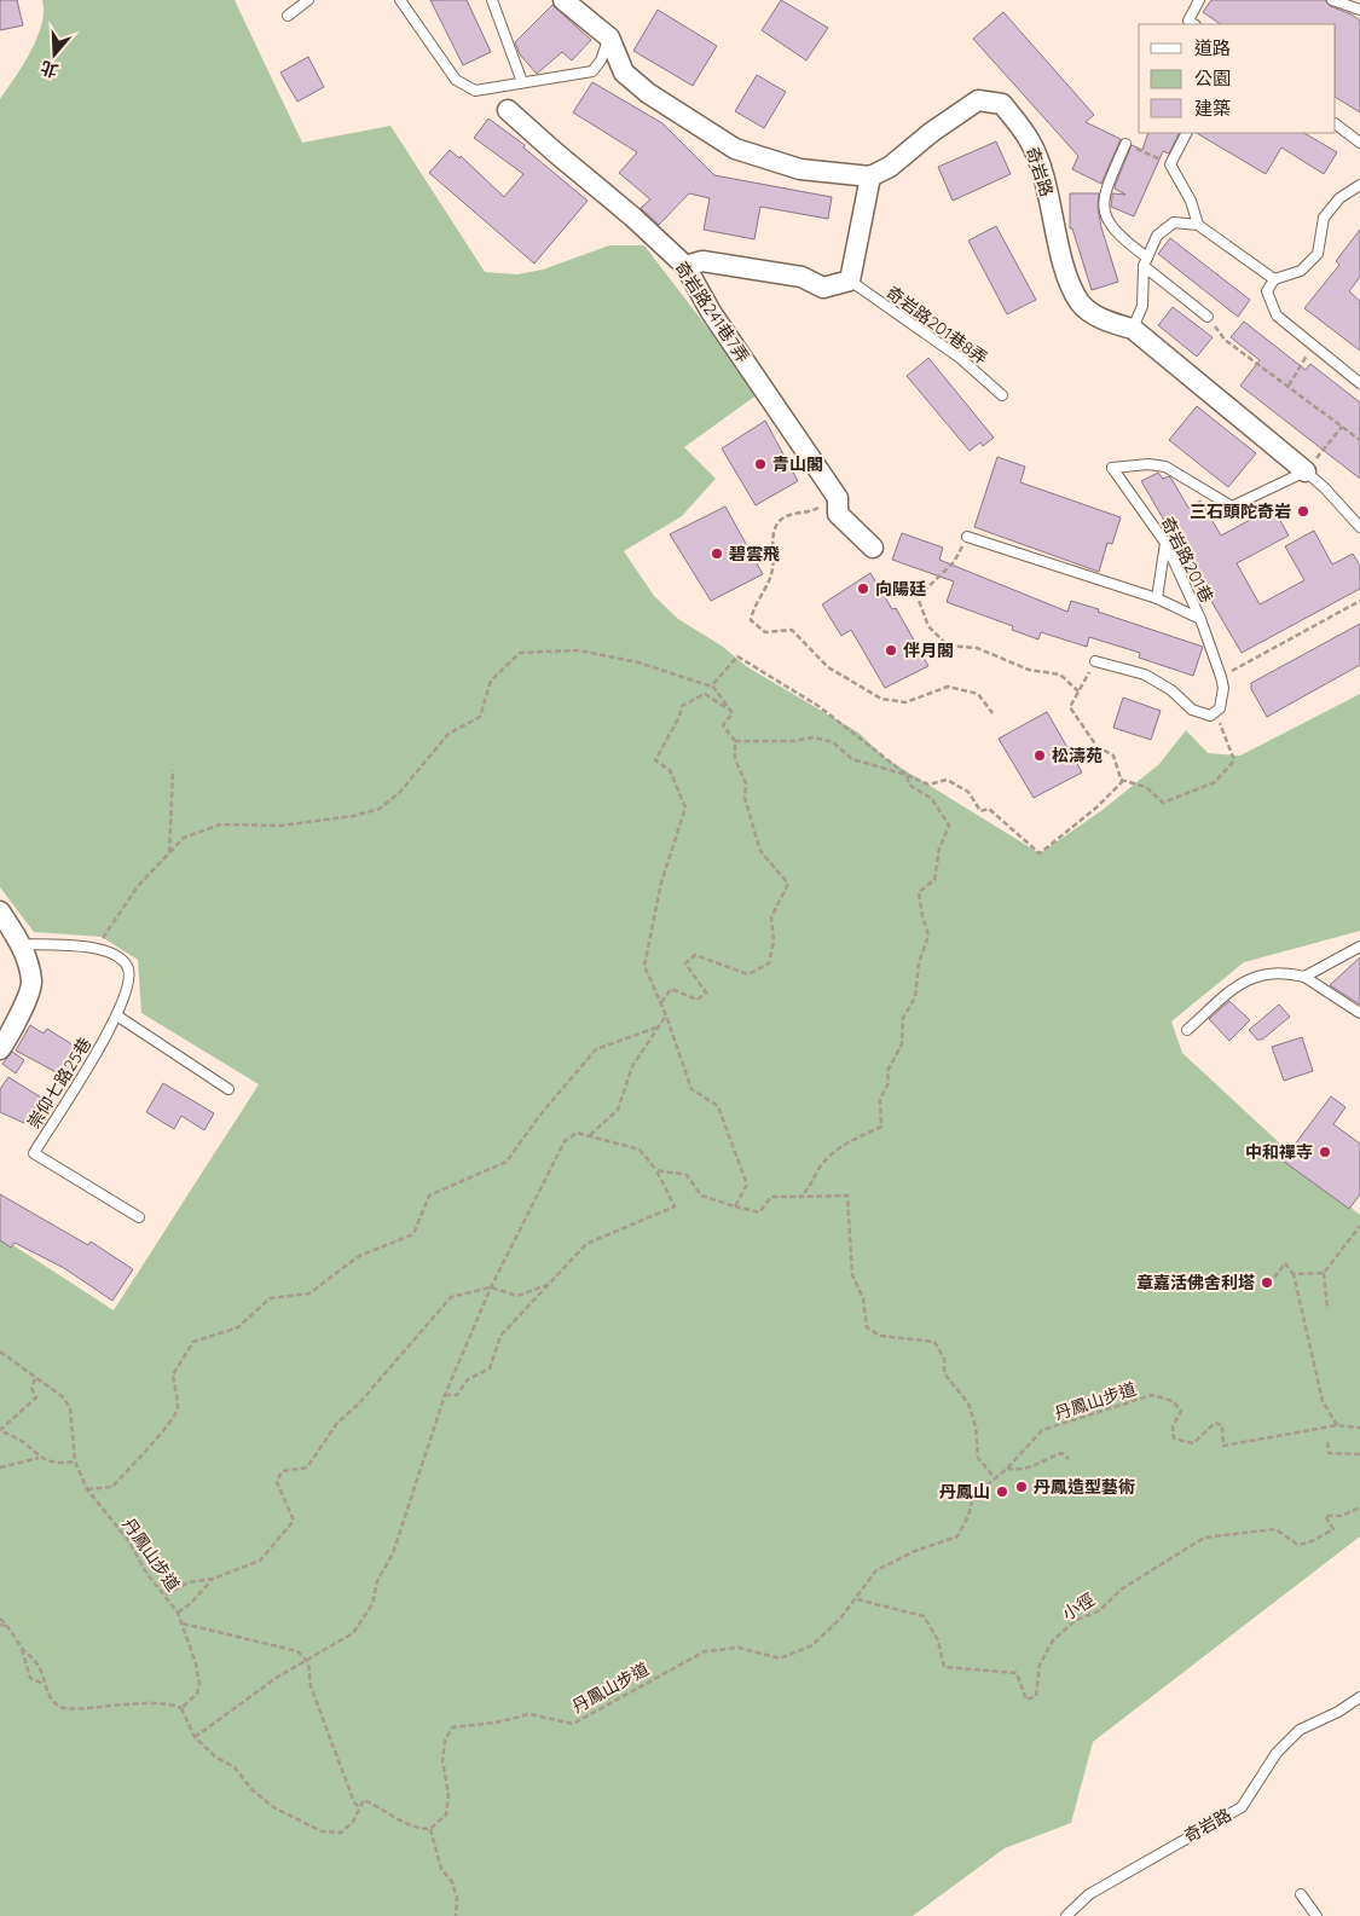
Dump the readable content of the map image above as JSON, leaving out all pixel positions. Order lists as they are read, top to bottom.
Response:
{
  "streets": {
    "street": ["奇岩路", "奇岩路241巷7弄"],
    "lane": ["奇岩路201巷8弄", "奇岩路201巷", "崇仰七路25巷"],
    "path": ["丹鳳山步道", "小徑"]
  },
  "crossings": [
    ["奇岩路", "奇岩路201巷"],
    ["丹鳳山步道", "小徑"]
  ],
  "places": [
    "青山閣",
    "三石頭陀奇岩",
    "碧雲飛",
    "向陽廷",
    "伴月閣",
    "松濤苑",
    "中和禪寺",
    "章嘉活佛舍利塔",
    "丹鳳造型藝術",
    "丹鳳山"
  ],
  "legend": ["道路", "公園", "建築"],
  "north": "bottom"
}
